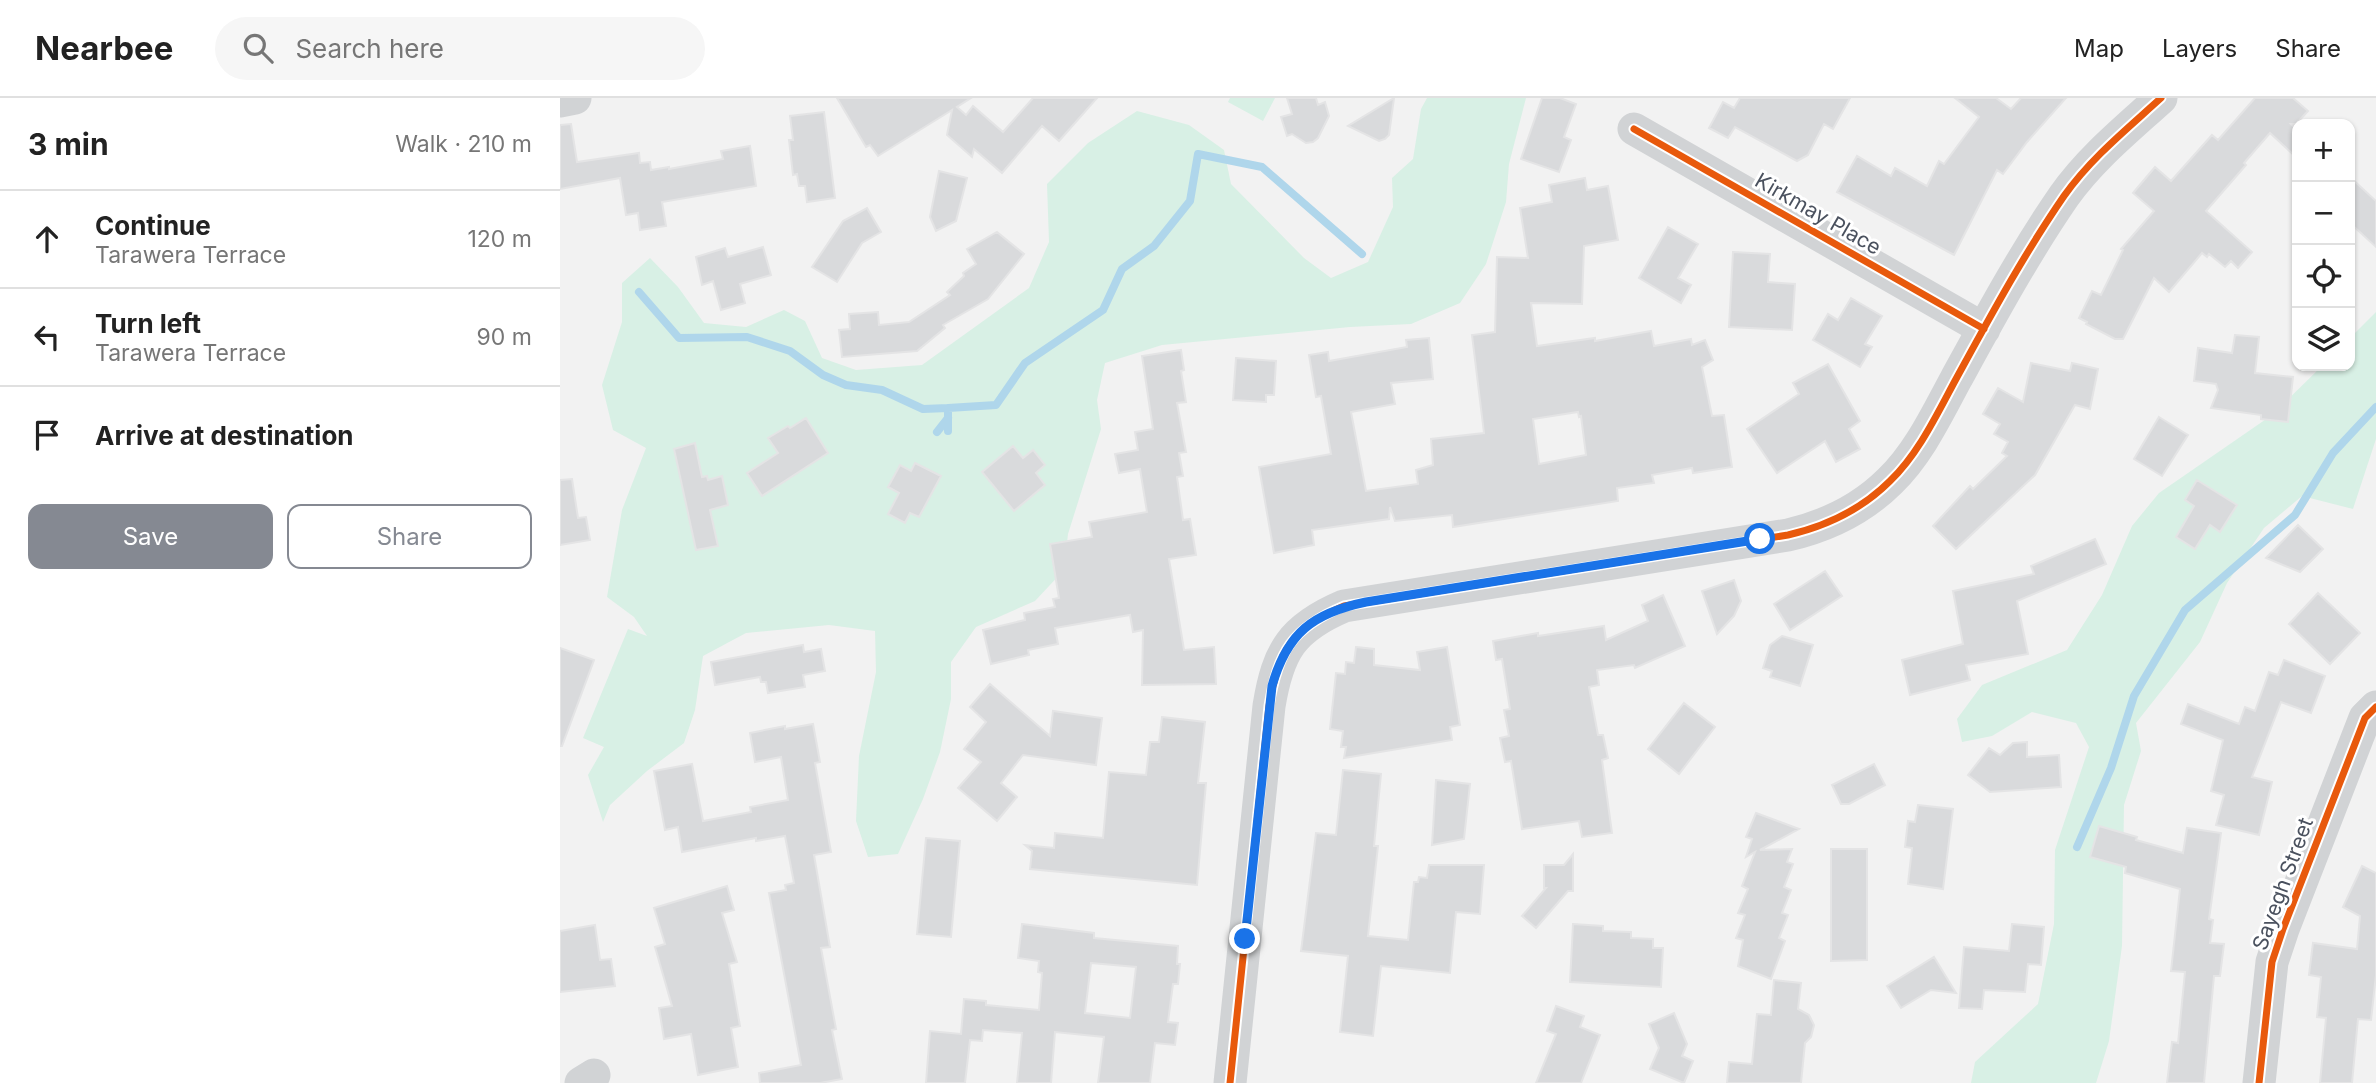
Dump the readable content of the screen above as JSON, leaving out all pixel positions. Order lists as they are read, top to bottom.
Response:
{
  "streets": {
    "street": ["Kirkmay Place", "Sayegh Street"]
  },
  "page": {
    "header": "Nearbee",
    "search": "Search here",
    "nav": ["Map", "Layers", "Share"],
    "heading": ["3 min", "Walk · 210 m"],
    "map_buttons": ["+", "−"],
    "list": [
      ["Continue", "Tarawera Terrace", "120 m"],
      ["Turn left", "Tarawera Terrace", "90 m"],
      "Arrive at destination"
    ],
    "buttons": ["Save", "Share"]
  }
}
